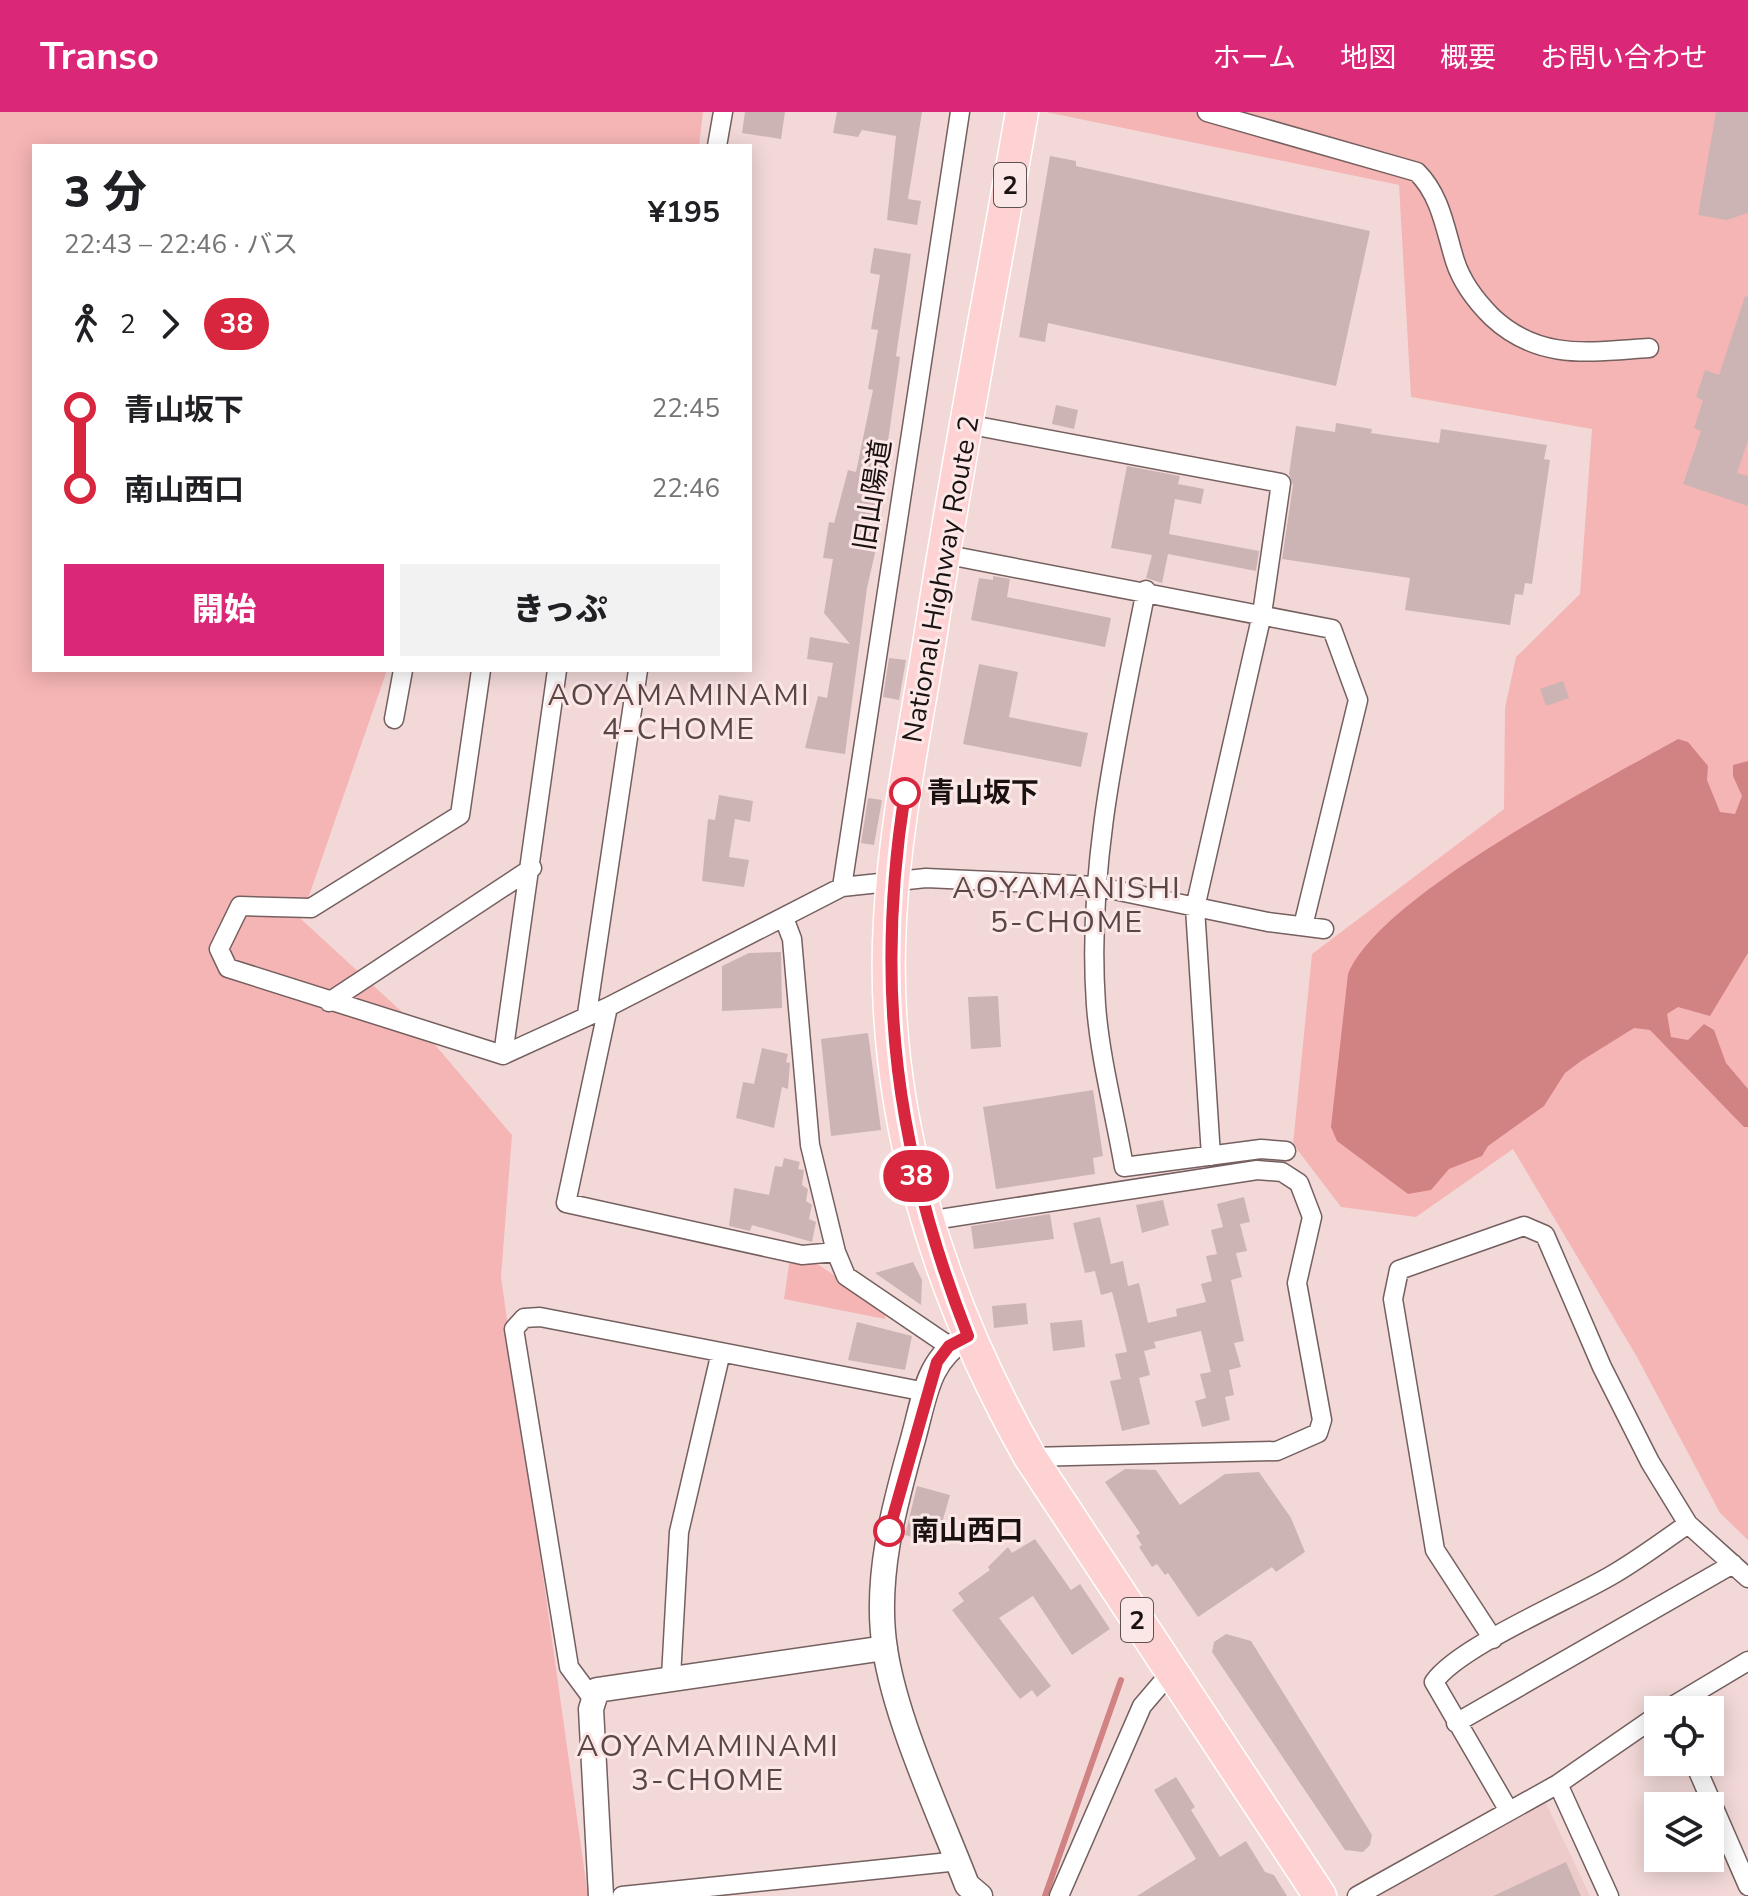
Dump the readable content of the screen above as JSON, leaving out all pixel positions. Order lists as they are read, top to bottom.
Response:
{
  "streets": {
    "highway": ["2", "National Highway Route 2"],
    "street": ["旧山陽道"]
  },
  "districts": ["AOYAMAMINAMI 4-CHOME", "AOYAMANISHI 5-CHOME", "AOYAMAMINAMI 3-CHOME"],
  "places": ["青山坂下", "南山西口"],
  "lines": ["bus line 38"],
  "page": {
    "header": "Transo",
    "nav": [
      "ホーム",
      "地図",
      "概要",
      "お問い合わせ"
    ],
    "on_map": "38",
    "heading": ["3 分", "22:43 – 22:46 · バス", "¥195"],
    "legs": ["2", "38"],
    "list": [
      {
        "name": "青山坂下",
        "value": "22:45"
      },
      {
        "name": "南山西口",
        "value": "22:46"
      }
    ],
    "buttons": ["開始", "きっぷ"]
  }
}
